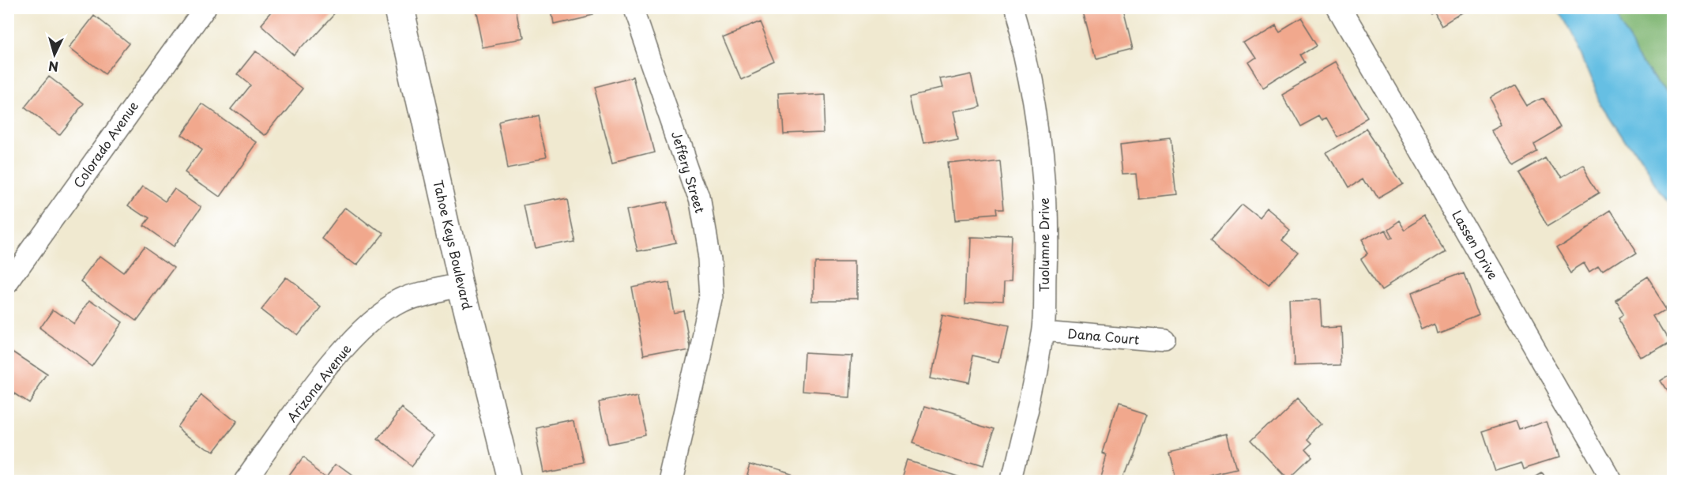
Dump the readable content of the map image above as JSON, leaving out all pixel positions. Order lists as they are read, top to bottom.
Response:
{
  "streets": {
    "street": [
      "Colorado Avenue",
      "Jeffery Street",
      "Tahoe Keys Boulevard",
      "Tuolumne Drive",
      "Lassen Drive",
      "Dana Court",
      "Arizona Avenue"
    ]
  },
  "crossings": [
    ["Tahoe Keys Boulevard", "Arizona Avenue"],
    ["Tuolumne Drive", "Dana Court"]
  ],
  "north": "bottom"
}
